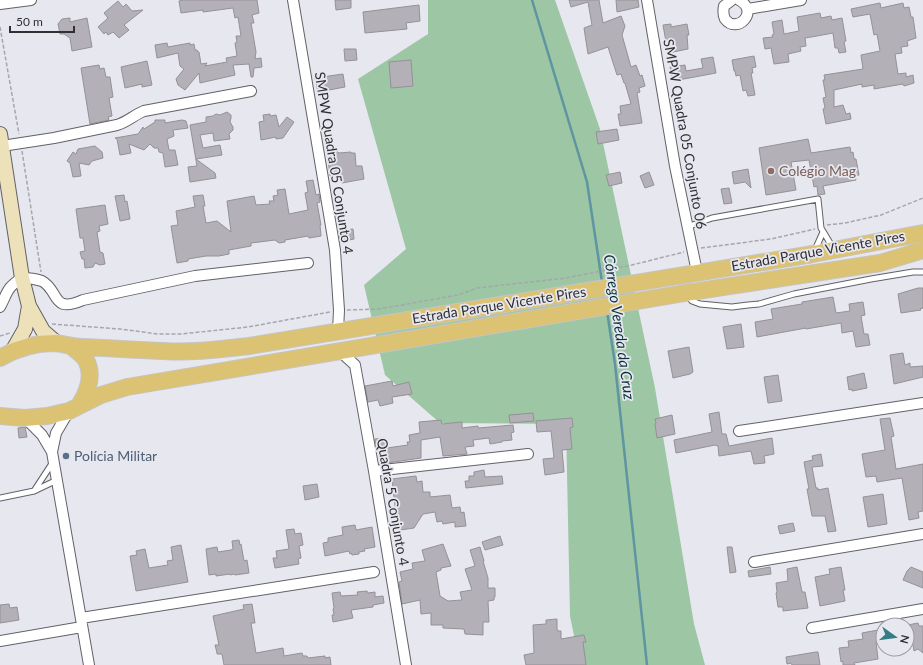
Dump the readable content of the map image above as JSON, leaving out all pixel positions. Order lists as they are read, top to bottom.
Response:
{
  "streets": {
    "main road": ["Estrada Parque Vicente Pires"],
    "street": ["SMPW Quadra 05 Conjunto 06", "SMPW Quadra 05 Conjunto 4", "Quadra 5 Conjunto 4"]
  },
  "crossings": [
    ["SMPW Quadra 05 Conjunto 06", "Estrada Parque Vicente Pires"],
    ["SMPW Quadra 05 Conjunto 4", "Estrada Parque Vicente Pires"],
    ["Estrada Parque Vicente Pires", "Quadra 5 Conjunto 4"]
  ],
  "water": ["Córrego Vereda da Cruz"],
  "places": ["Colégio Mag", "Polícia Militar"],
  "scale_bar": "50 m",
  "north": "right"
}
